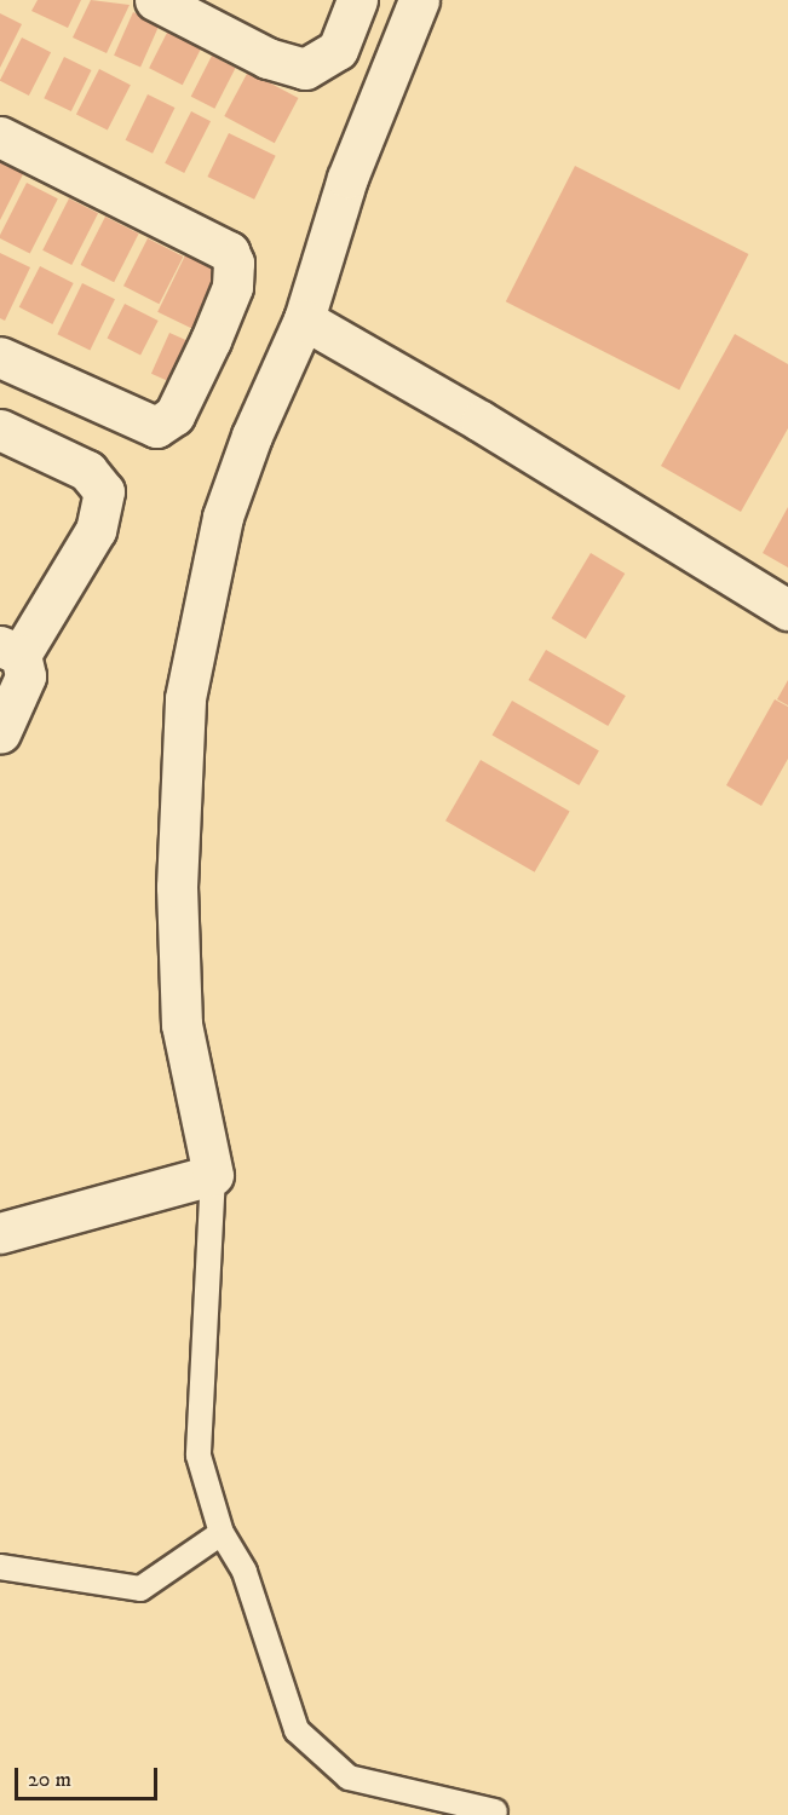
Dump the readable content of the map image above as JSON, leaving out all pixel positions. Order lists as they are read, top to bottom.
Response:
{
  "scale_bar": "20 m"
}
